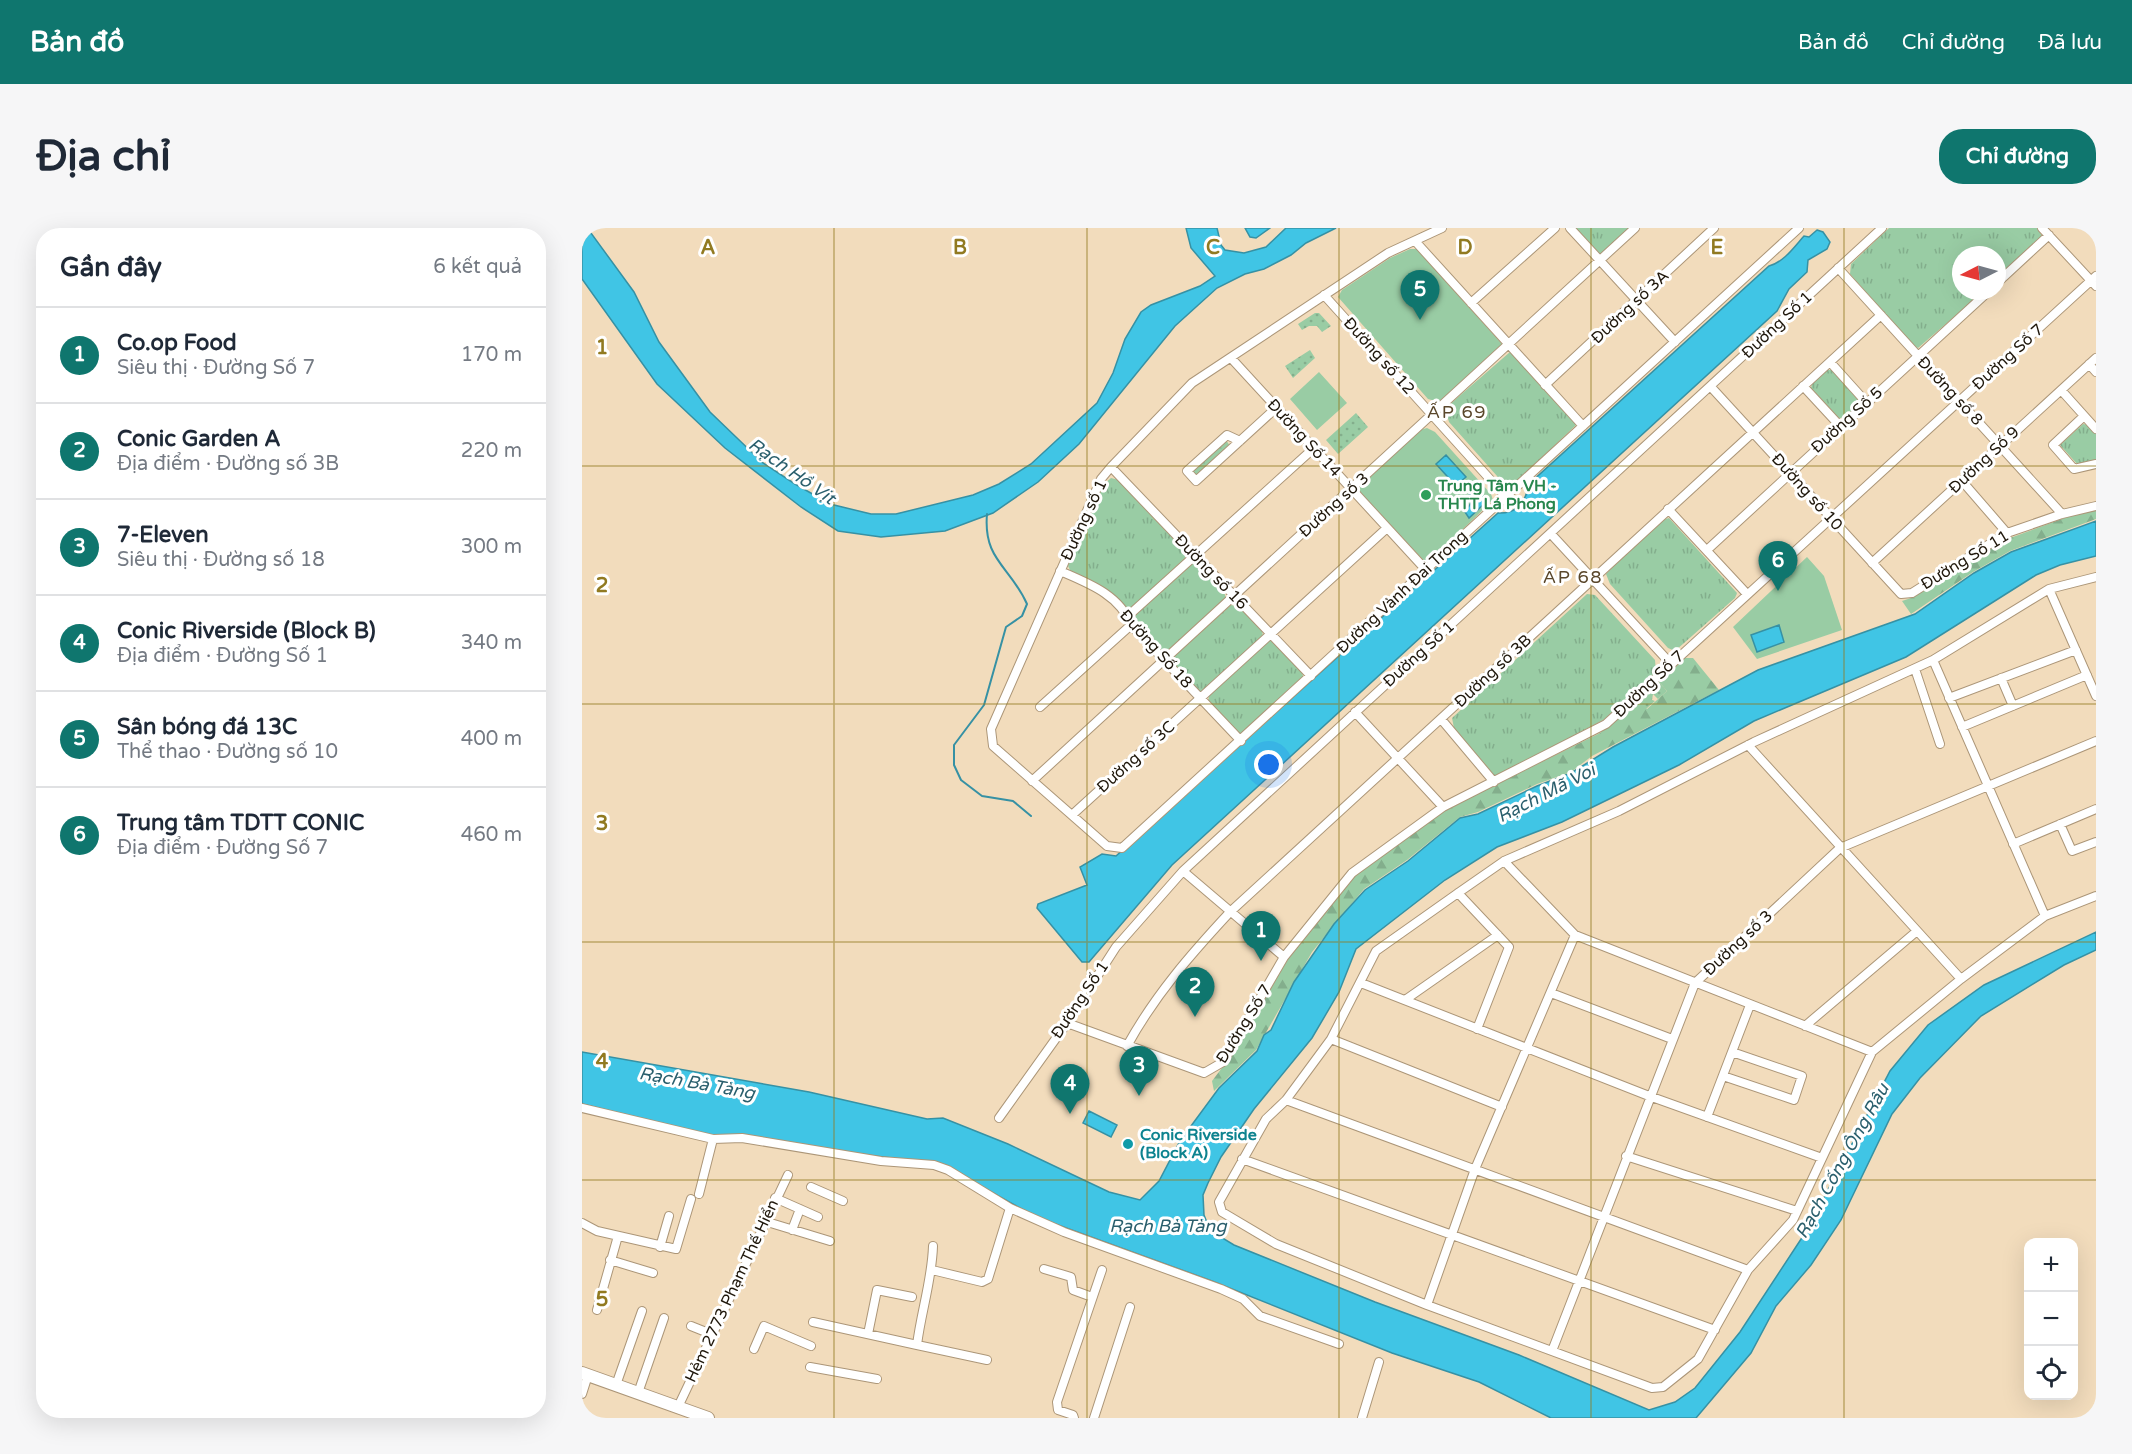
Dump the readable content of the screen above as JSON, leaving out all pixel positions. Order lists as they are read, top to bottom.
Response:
{
  "streets": {
    "street": [
      "Đường số 3A",
      "Đường Số 1",
      "Đường số 12",
      "Đường Số 7",
      "Đường số 8",
      "Đường Số 5",
      "Đường Số 14",
      "Đường Số 9",
      "Đường số 10",
      "Đường số 3",
      "Đường số 1",
      "Đường Số 11",
      "Đường số 16",
      "Đường Vành Đai Trong",
      "Đường Số 18",
      "Đường số 3B",
      "Đường số 3C",
      "Hẻm 2773 Phạm Thế Hiển"
    ]
  },
  "crossings": [
    ["Đường Số 1", "Đường số 8"],
    ["Đường Số 1", "Đường số 10"],
    ["Đường số 12", "Đường số 3"],
    ["Đường số 12", "Đường số 1"],
    ["Đường số 12", "Đường Vành Đai Trong"],
    ["Đường Số 7", "Đường số 8"],
    ["Đường Số 7", "Đường số 10"],
    ["Đường Số 7", "Đường số 3B"],
    ["Đường số 8", "Đường Số 5"],
    ["Đường số 8", "Đường Số 9"],
    ["Đường số 8", "Đường Số 11"],
    ["Đường số 8", "Đường số 3B"],
    ["Đường Số 5", "Đường số 10"],
    ["Đường Số 14", "Đường số 3"],
    ["Đường Số 14", "Đường số 1"],
    ["Đường Số 14", "Đường Vành Đai Trong"],
    ["Đường Số 9", "Đường số 10"],
    ["Đường số 10", "Đường Số 11"],
    ["Đường số 10", "Đường số 3B"],
    ["Đường số 3", "Đường số 1"],
    ["Đường số 3", "Đường số 16"],
    ["Đường số 3", "Đường Số 18"],
    ["Đường số 1", "Đường số 16"],
    ["Đường số 1", "Đường Vành Đai Trong"],
    ["Đường số 1", "Đường Số 18"],
    ["Đường số 1", "Đường số 3C"],
    ["Đường số 16", "Đường Vành Đai Trong"],
    ["Đường Vành Đai Trong", "Đường Số 18"],
    ["Đường Số 18", "Đường số 3C"]
  ],
  "districts": ["ẤP 69", "ẤP 68"],
  "water": [
    "Rạch Hồ Vịt",
    "Rạch Mã Voi",
    "Rạch Bà Tàng",
    "Rạch Cống Ông Râu"
  ],
  "places": ["Trung Tâm VH - THTT Lá Phong", "Conic Riverside (Block A)"],
  "north": "left",
  "page": {
    "header": "Bản đồ",
    "nav": ["Bản đồ", "Chỉ đường", "Đã lưu"],
    "buttons": "Chỉ đường",
    "title": "Địa chỉ",
    "heading": ["Gần đây", "6 kết quả"],
    "pins": [
      "5",
      "6",
      "1",
      "2",
      "3",
      "4"
    ],
    "list": [
      {
        "mark": "1",
        "name": "Co.op Food",
        "note": "Siêu thị · Đường Số 7",
        "value": "170 m"
      },
      {
        "mark": "2",
        "name": "Conic Garden A",
        "note": "Địa điểm · Đường số 3B",
        "value": "220 m"
      },
      {
        "mark": "3",
        "name": "7-Eleven",
        "note": "Siêu thị · Đường số 18",
        "value": "300 m"
      },
      {
        "mark": "4",
        "name": "Conic Riverside (Block B)",
        "note": "Địa điểm · Đường Số 1",
        "value": "340 m"
      },
      {
        "mark": "5",
        "name": "Sân bóng đá 13C",
        "note": "Thể thao · Đường số 10",
        "value": "400 m"
      },
      {
        "mark": "6",
        "name": "Trung tâm TDTT CONIC",
        "note": "Địa điểm · Đường Số 7",
        "value": "460 m"
      }
    ],
    "map_buttons": ["+", "−"]
  },
  "grid": {
    "columns": [
      "A",
      "B",
      "C",
      "D",
      "E"
    ],
    "rows": [
      "1",
      "2",
      "3",
      "4",
      "5"
    ]
  }
}
